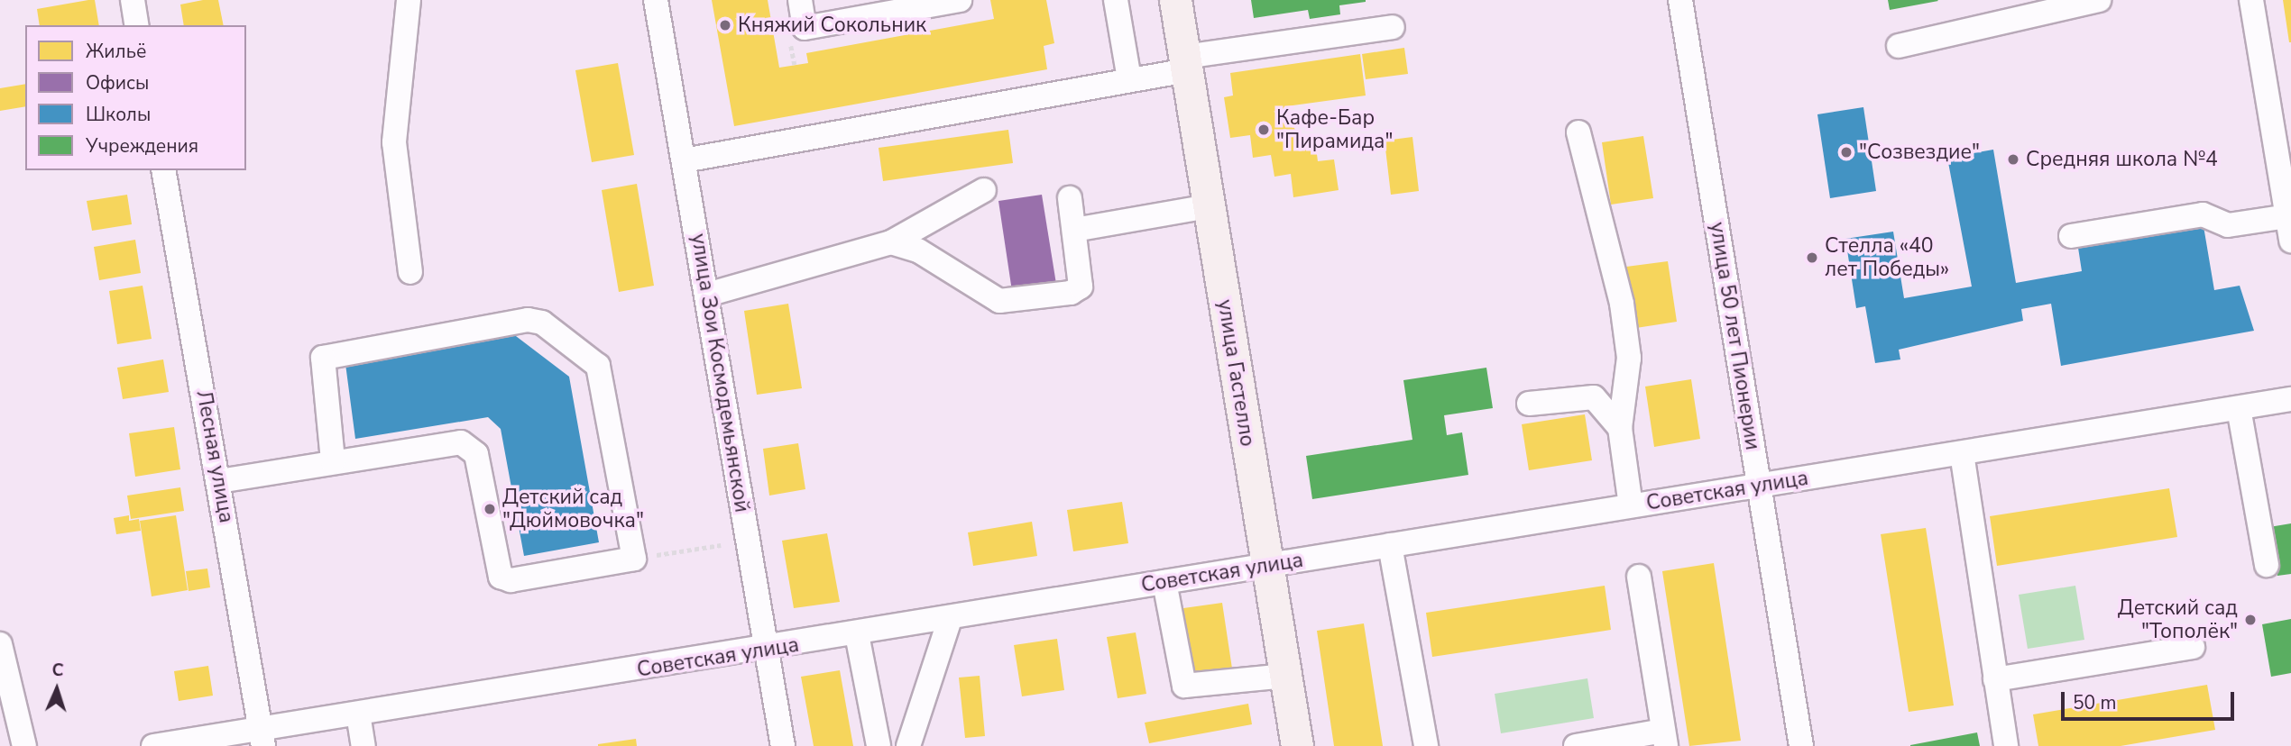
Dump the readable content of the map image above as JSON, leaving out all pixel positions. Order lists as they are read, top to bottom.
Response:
{
  "streets": {
    "main road": ["улица Гастелло"],
    "street": [
      "улица 50 лет Пионерии",
      "улица Зои Космодемьянской",
      "Лесная улица",
      "Советская улица"
    ]
  },
  "crossings": [
    ["улица 50 лет Пионерии", "Советская улица"],
    ["улица Зои Космодемьянской", "Советская улица"],
    ["улица Гастелло", "Советская улица"],
    ["Лесная улица", "Советская улица"]
  ],
  "places": [
    "Княжий Сокольник",
    "Кафе-Бар \"Пирамида\"",
    "\"Созвездие\"",
    "Средняя школа №4",
    "Стелла «40 лет Победы»",
    "Детский сад \"Дюймовочка\"",
    "Детский сад \"Тополёк\""
  ],
  "legend": [
    "Жильё",
    "Офисы",
    "Школы",
    "Учреждения"
  ],
  "scale_bar": "50 m",
  "north": "top"
}
